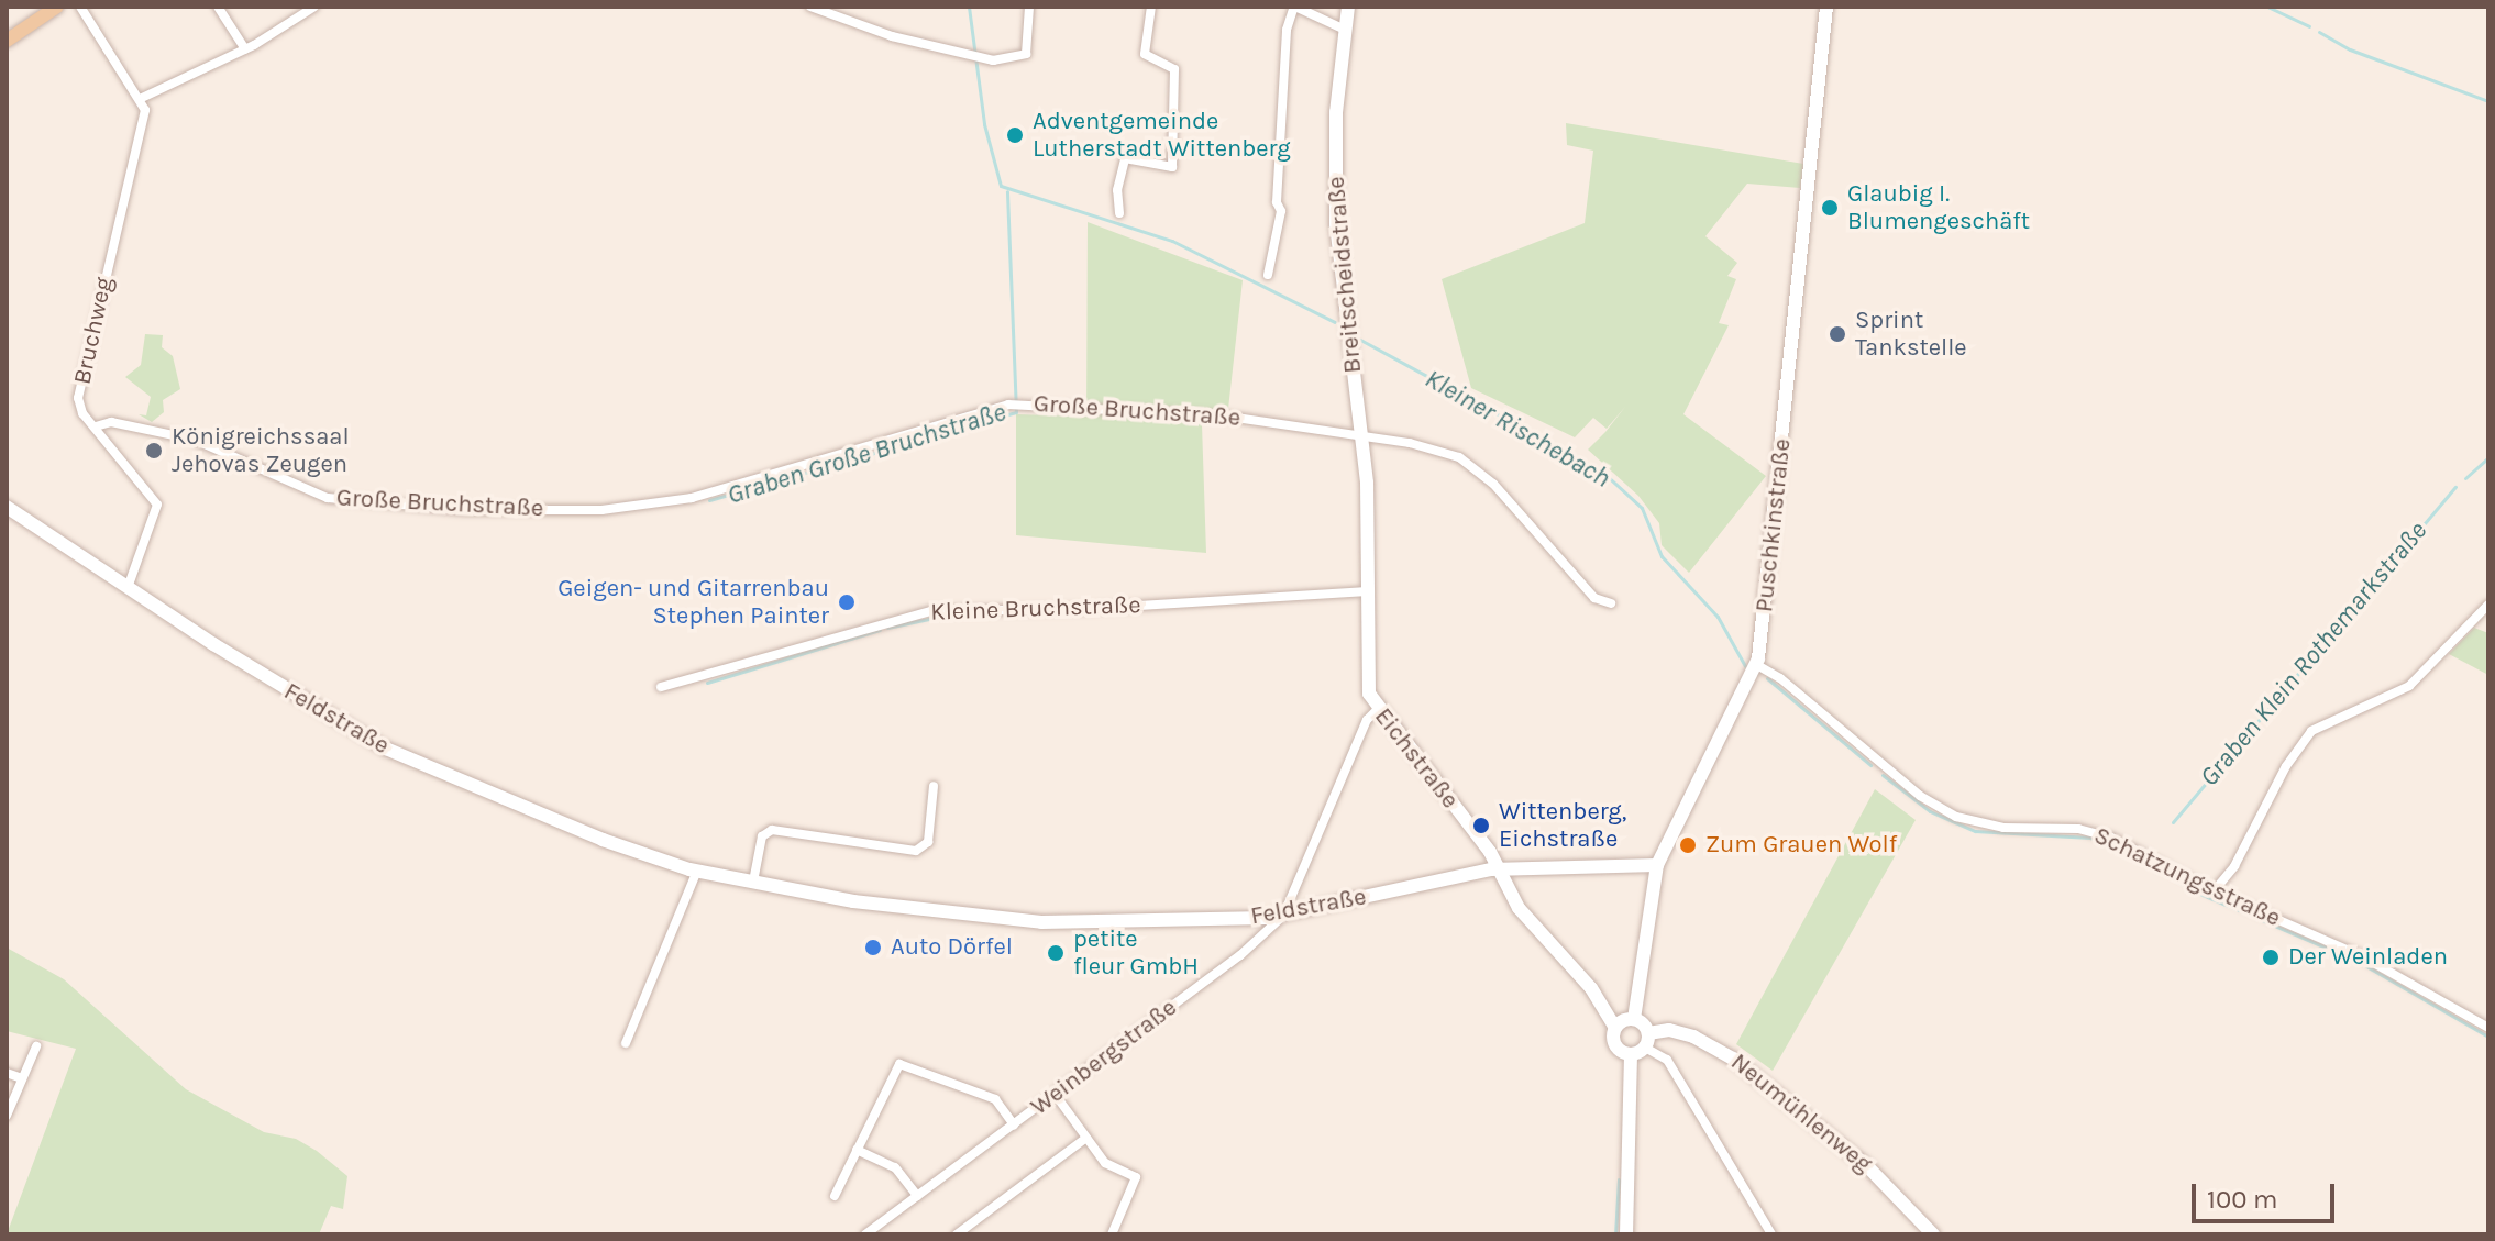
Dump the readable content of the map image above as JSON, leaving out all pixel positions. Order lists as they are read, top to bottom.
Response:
{
  "streets": {
    "street": [
      "Breitscheidstraße",
      "Bruchweg",
      "Große Bruchstraße",
      "Puschkinstraße",
      "Kleine Bruchstraße",
      "Feldstraße",
      "Eichstraße",
      "Schatzungsstraße",
      "Weinbergstraße",
      "Neumühlenweg"
    ]
  },
  "crossings": [
    ["Breitscheidstraße", "Große Bruchstraße"],
    ["Breitscheidstraße", "Eichstraße"],
    ["Bruchweg", "Große Bruchstraße"],
    ["Bruchweg", "Feldstraße"],
    ["Große Bruchstraße", "Eichstraße"],
    ["Puschkinstraße", "Feldstraße"],
    ["Puschkinstraße", "Schatzungsstraße"],
    ["Kleine Bruchstraße", "Eichstraße"],
    ["Feldstraße", "Eichstraße"],
    ["Feldstraße", "Weinbergstraße"],
    ["Eichstraße", "Weinbergstraße"]
  ],
  "water": ["Kleiner Rischebach", "Graben Große Bruchstraße", "Graben Klein Rothemarkstraße"],
  "places": [
    "Adventgemeinde Lutherstadt Wittenberg",
    "Glaubig I. Blumengeschäft",
    "Sprint Tankstelle",
    "Königreichssaal Jehovas Zeugen",
    "Geigen- und Gitarrenbau Stephen Painter",
    "Wittenberg, Eichstraße",
    "Zum Grauen Wolf",
    "Auto Dörfel",
    "petite fleur GmbH",
    "Der Weinladen"
  ],
  "scale_bar": "100 m"
}
